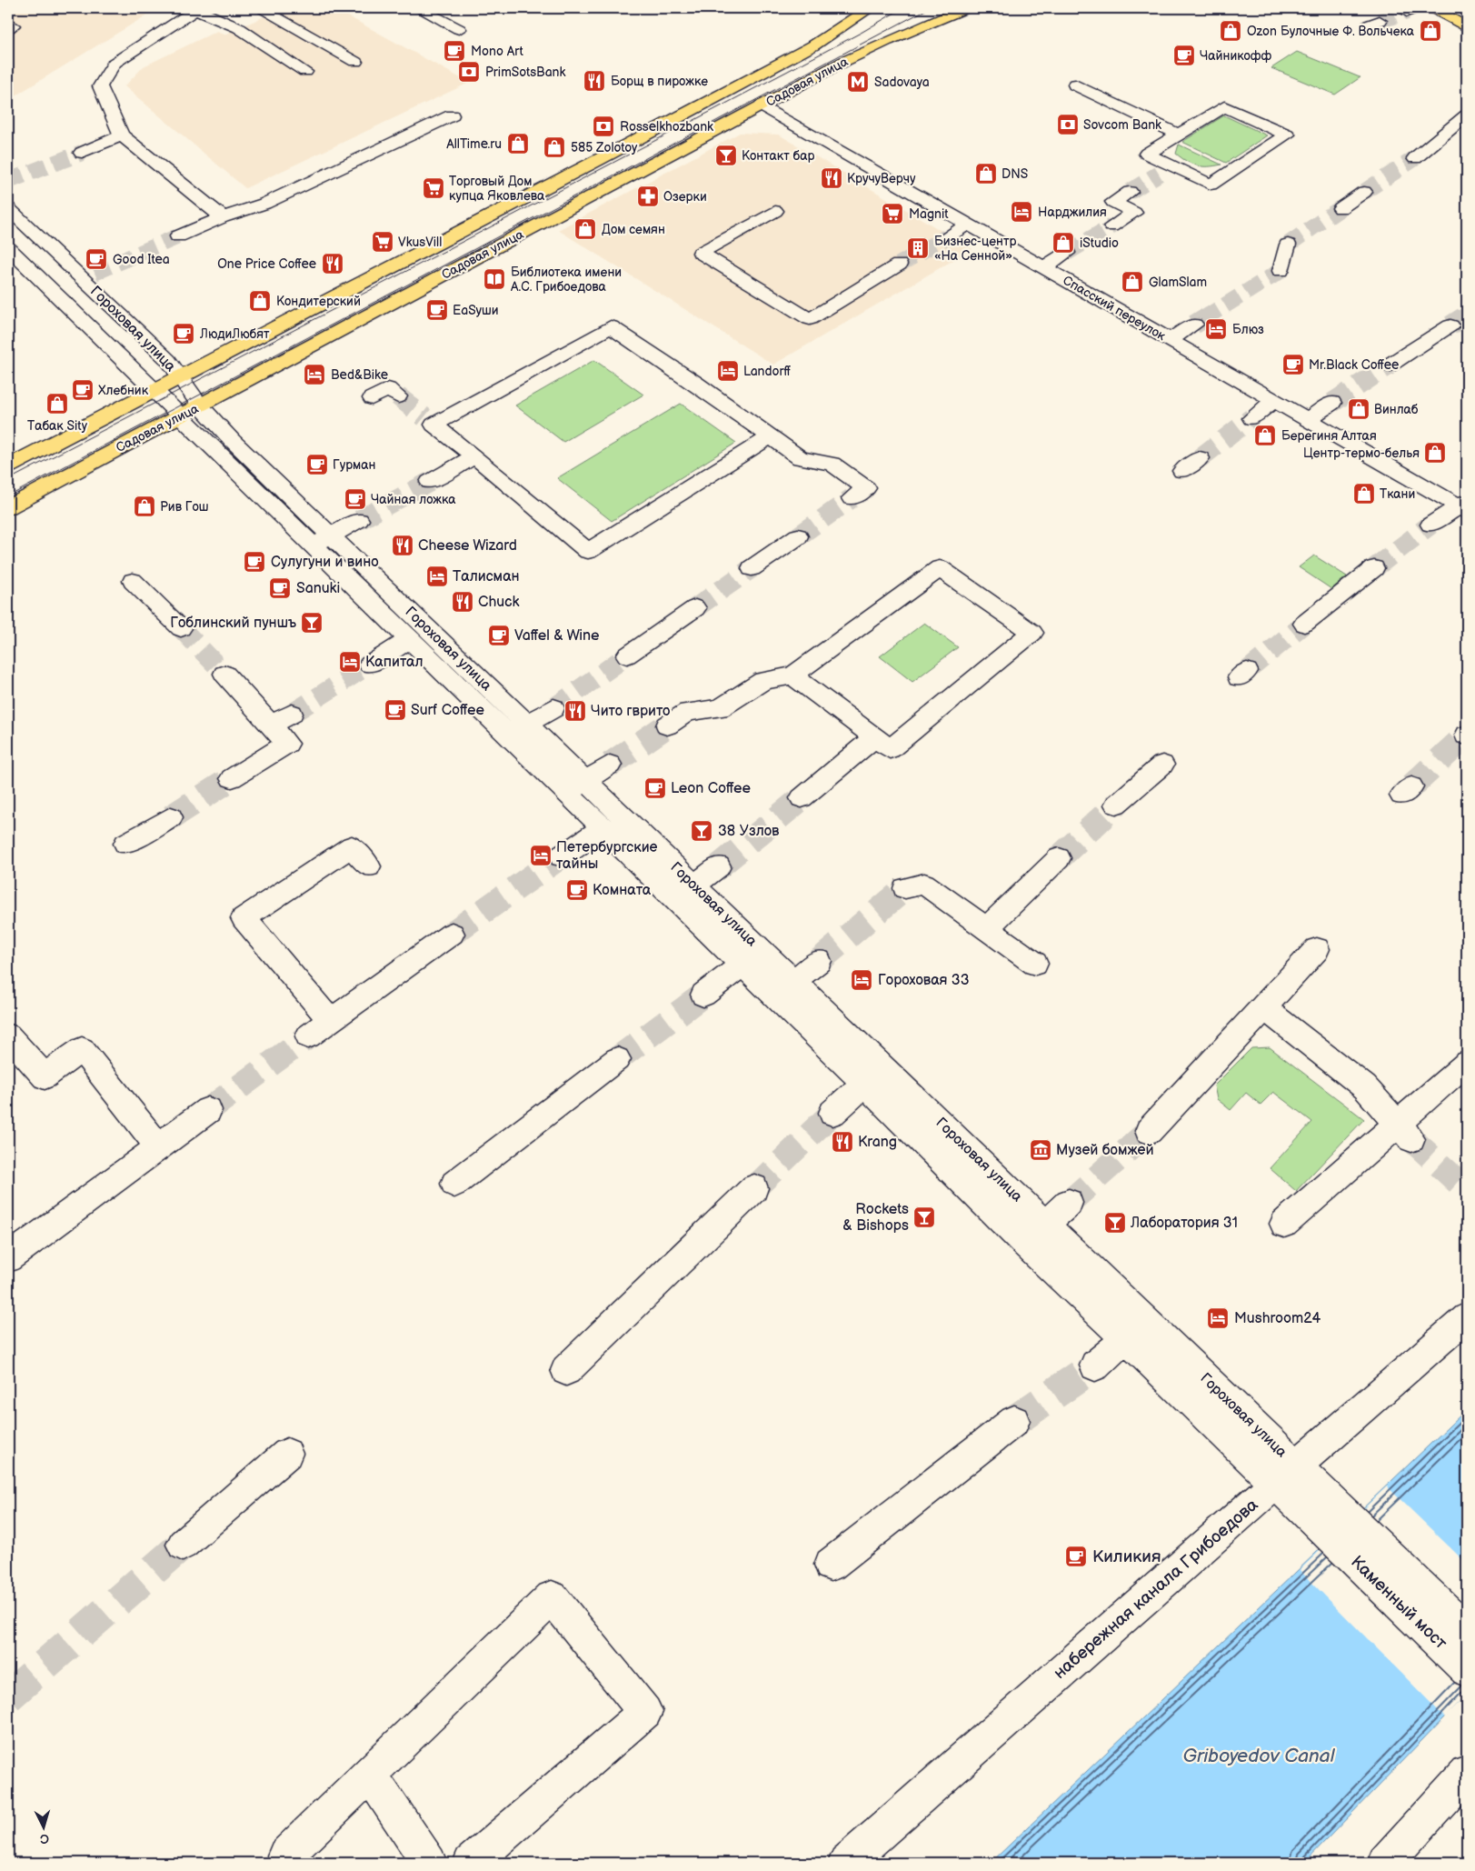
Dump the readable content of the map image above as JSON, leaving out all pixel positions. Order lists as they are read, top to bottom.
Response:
{
  "streets": {
    "main road": ["Садовая улица"],
    "street": [
      "Спасский переулок",
      "Гороховая улица",
      "набережная канала Грибоедова",
      "Каменный мост"
    ]
  },
  "crossings": [
    ["Садовая улица", "Спасский переулок"],
    ["Садовая улица", "Гороховая улица"],
    ["Гороховая улица", "набережная канала Грибоедова"],
    ["Гороховая улица", "Каменный мост"]
  ],
  "water": ["Griboyedov Canal"],
  "places": {
    "shop": [
      "Ozon",
      "Булочные Ф. Вольчека",
      "AllTime.ru",
      "585 Zolotoy",
      "DNS",
      "Дом семян",
      "iStudio",
      "GlamSlam",
      "Кондитерский",
      "Табак Sity",
      "Винлаб",
      "Берегиня Алтая",
      "Центр-термо-белья",
      "Ткани",
      "Рив Гош"
    ],
    "cafe": [
      "Mono Art",
      "Чайникофф",
      "Good Itea",
      "EaSуши",
      "ЛюдиЛюбят",
      "Mr.Black Coffee",
      "Хлебник",
      "Гурман",
      "Чайная ложка",
      "Сулугуни и вино",
      "Sanuki",
      "Vaffel & Wine",
      "Surf Coffee",
      "Leon Coffee",
      "Комната",
      "Киликия"
    ],
    "bank": ["PrimSotsBank", "Sovcom Bank", "Rosselkhozbank"],
    "restaurant": [
      "Борщ в пирожке",
      "КручуВерчу",
      "One Price Coffee",
      "Cheese Wizard",
      "Chuck",
      "Чито гврито",
      "Krang"
    ],
    "metro station": ["Sadovaya"],
    "bar": [
      "Контакт бар",
      "Гоблинский пуншъ",
      "38 Узлов",
      "Rockets & Bishops",
      "Лаборатория 31"
    ],
    "supermarket": ["Торговый Дом купца Яковлева", "Magnit", "VkusVill"],
    "pharmacy": ["Озерки"],
    "hotel": [
      "Нарджилия",
      "Блюз",
      "Landorff",
      "Bed&Bike",
      "Талисман",
      "Капитал",
      "Петербургские тайны",
      "Гороховая 33",
      "Mushroom24"
    ],
    "building": ["Бизнес-центр «На Сенной»"],
    "library": ["Библиотека имени А.С. Грибоедова"],
    "museum": ["Музей бомжей"]
  },
  "north": "bottom"
}
